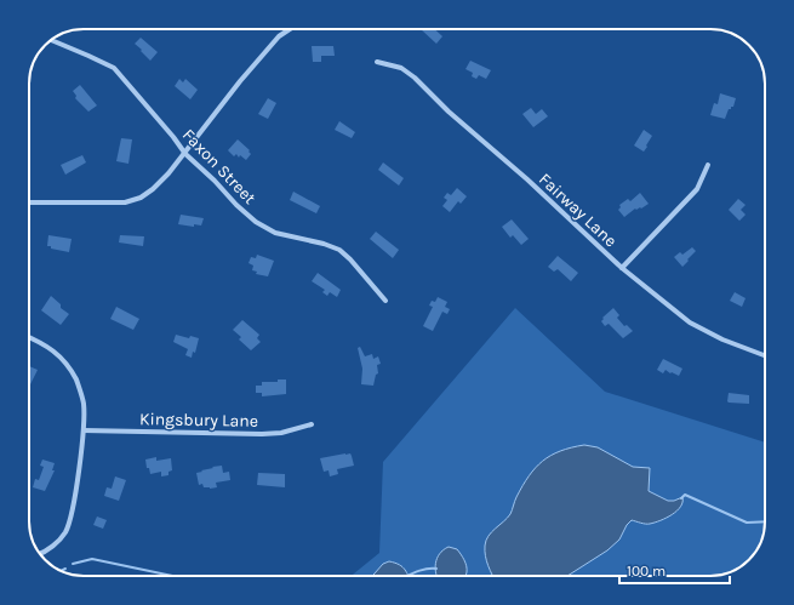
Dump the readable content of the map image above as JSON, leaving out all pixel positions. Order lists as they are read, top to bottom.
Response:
{
  "streets": {
    "street": ["Faxon Street", "Fairway Lane", "Kingsbury Lane"]
  },
  "scale_bar": "100 m"
}
